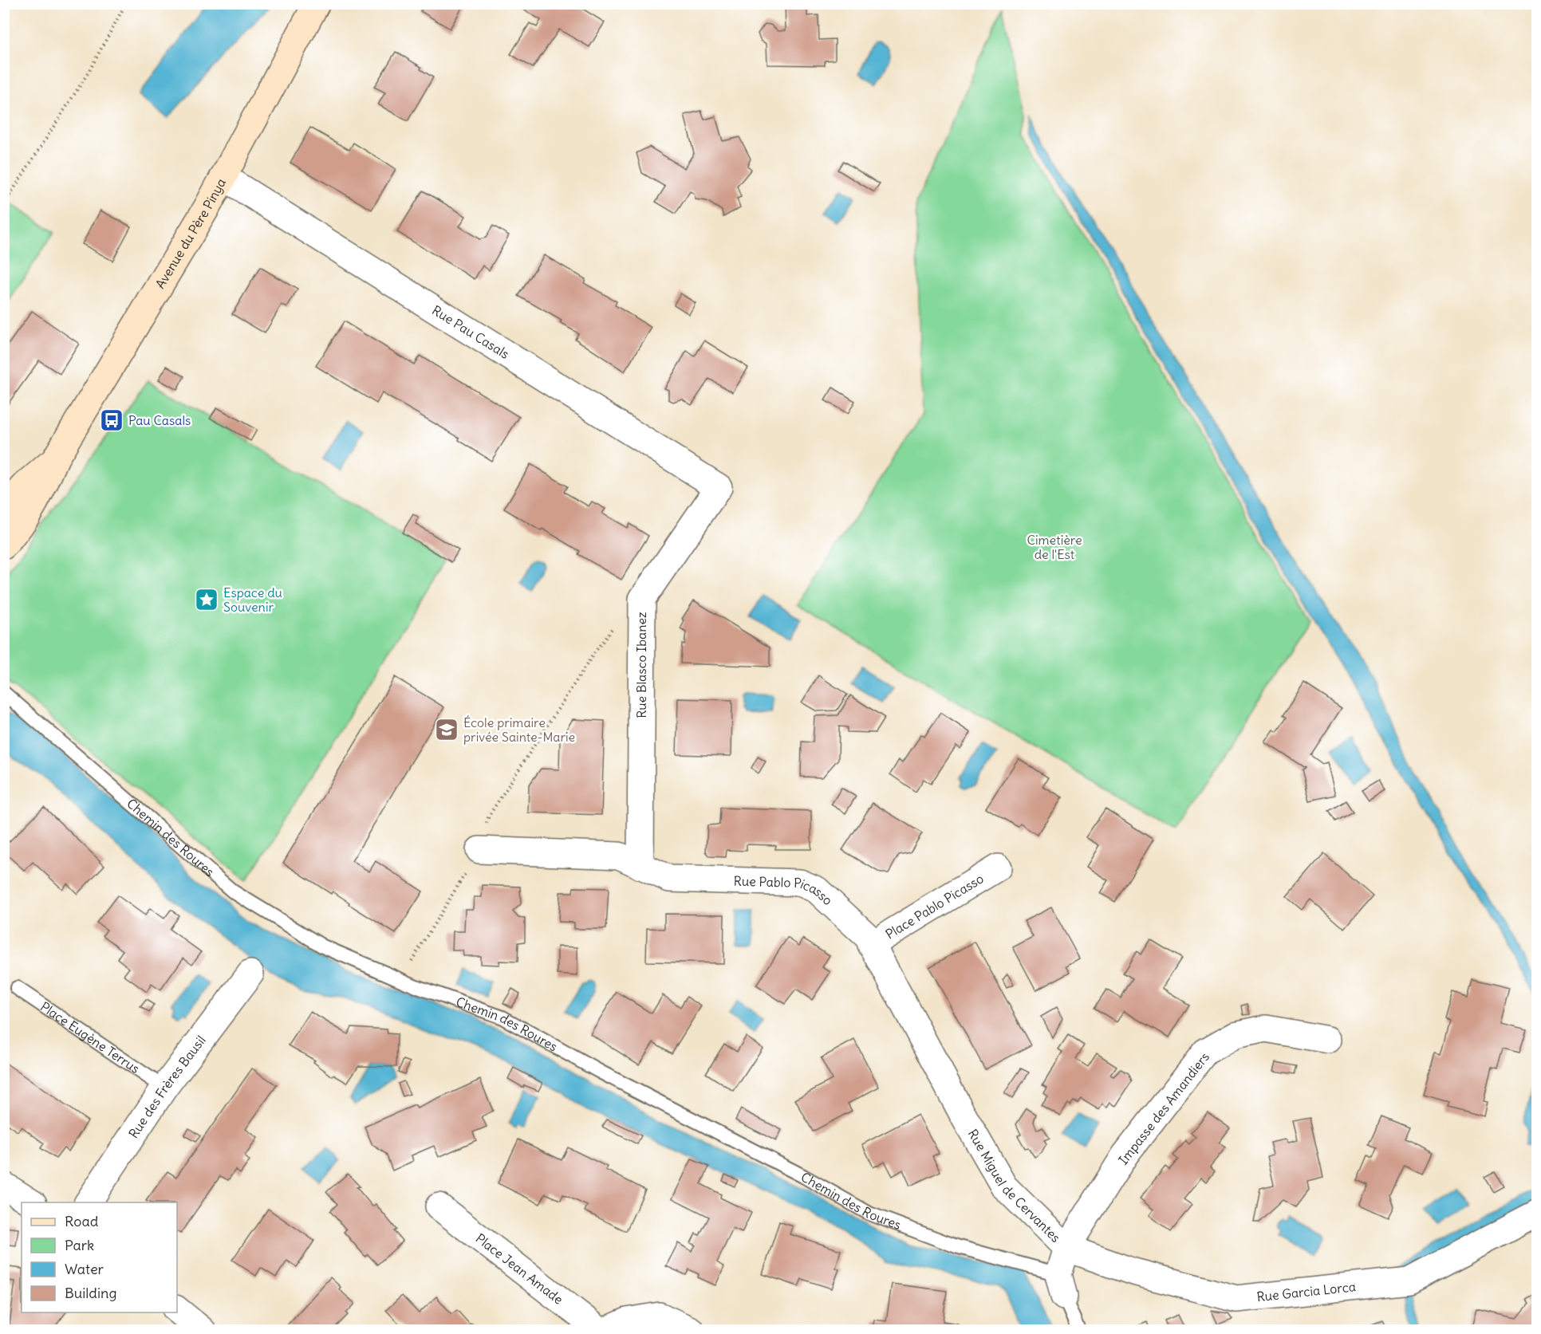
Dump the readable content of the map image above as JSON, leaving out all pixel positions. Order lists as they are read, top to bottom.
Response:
{
  "streets": {
    "main road": ["Avenue du Père Pinya"],
    "street": [
      "Rue Pau Casals",
      "Rue Blasco Ibanez",
      "Rue Pablo Picasso",
      "Place Pablo Picasso",
      "Rue des Frères Bausil",
      "Impasse des Amandiers",
      "Rue Miguel de Cervantes",
      "Place Jean Amade",
      "Rue Garcia Lorca"
    ],
    "lane": ["Chemin des Roures", "Place Eugène Terrus"]
  },
  "crossings": [
    ["Avenue du Père Pinya", "Rue Pau Casals"],
    ["Rue Pau Casals", "Rue Blasco Ibanez"],
    ["Rue Blasco Ibanez", "Rue Pablo Picasso"],
    ["Chemin des Roures", "Rue Miguel de Cervantes"],
    ["Rue Pablo Picasso", "Place Pablo Picasso"],
    ["Rue Pablo Picasso", "Rue Miguel de Cervantes"],
    ["Place Eugène Terrus", "Rue des Frères Bausil"],
    ["Impasse des Amandiers", "Rue Miguel de Cervantes"],
    ["Impasse des Amandiers", "Rue Garcia Lorca"],
    ["Rue Miguel de Cervantes", "Rue Garcia Lorca"]
  ],
  "parks": ["Cimetière de l'Est"],
  "places": {
    "bus stop": ["Pau Casals"],
    "place": ["Espace du Souvenir"],
    "school or university": ["École primaire privée Sainte-Marie"]
  },
  "legend": [
    "Road",
    "Park",
    "Water",
    "Building"
  ]
}
